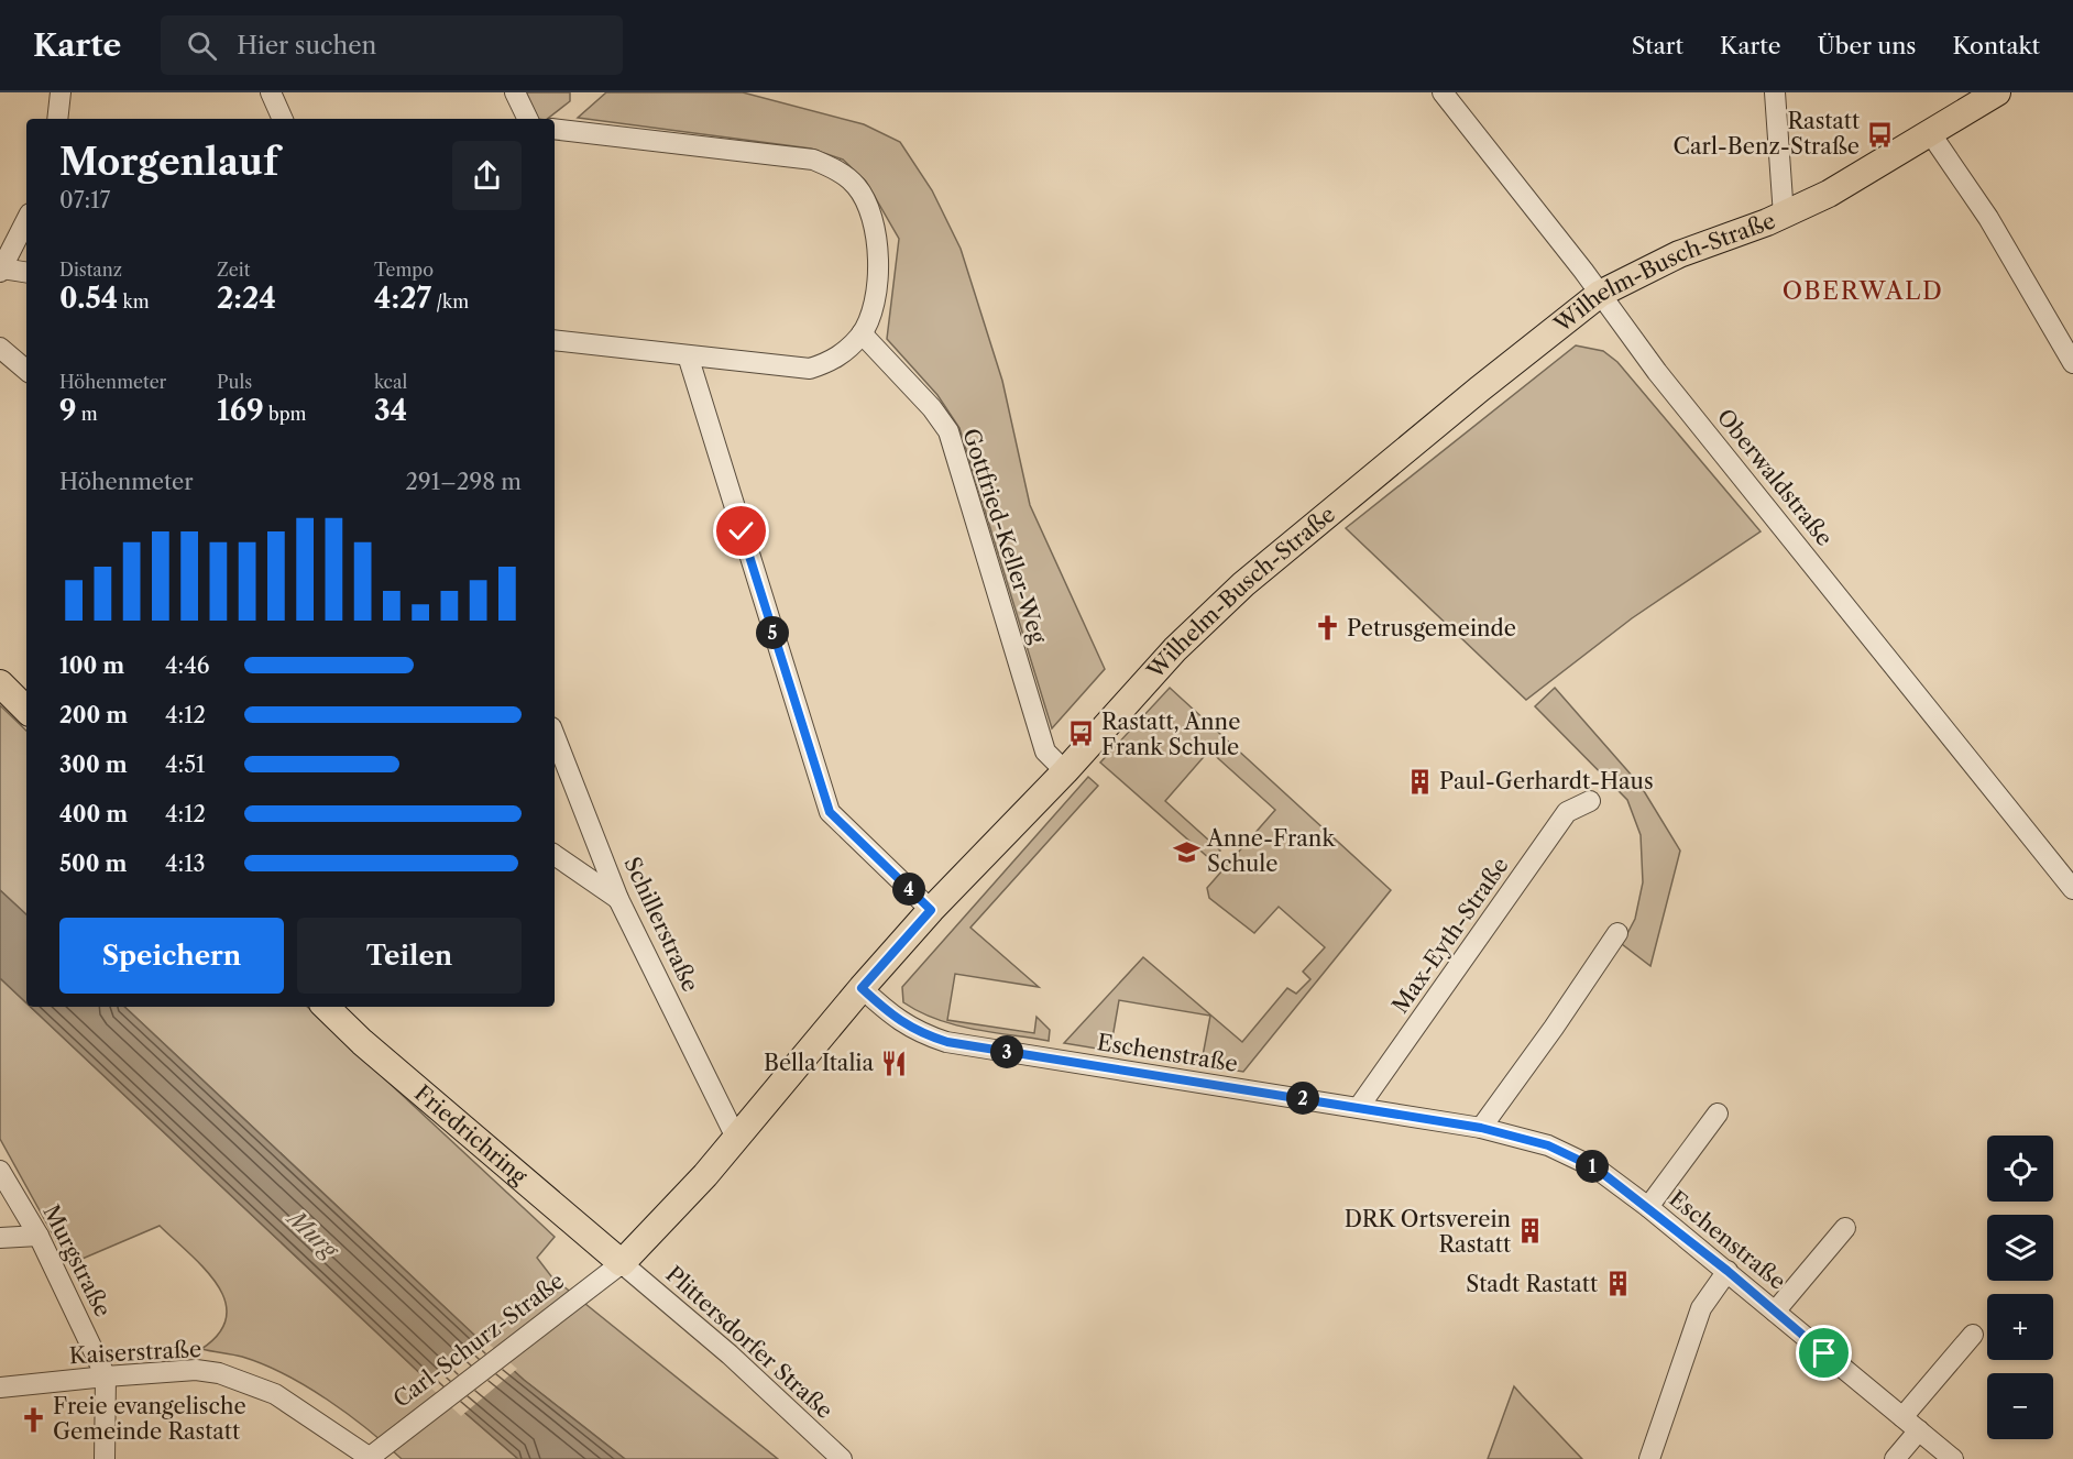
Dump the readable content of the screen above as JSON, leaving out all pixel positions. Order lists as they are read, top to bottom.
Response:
{
  "streets": {
    "main road": ["Wilhelm-Busch-Straße", "Friedrichring"],
    "street": [
      "Oberwaldstraße",
      "Gottfried-Keller-Weg",
      "Schillerstraße",
      "Max-Eyth-Straße",
      "Eschenstraße",
      "Murgstraße",
      "Carl-Schurz-Straße",
      "Plittersdorfer Straße",
      "Kaiserstraße"
    ]
  },
  "crossings": [
    ["Wilhelm-Busch-Straße", "Oberwaldstraße"],
    ["Wilhelm-Busch-Straße", "Gottfried-Keller-Weg"],
    ["Wilhelm-Busch-Straße", "Schillerstraße"],
    ["Wilhelm-Busch-Straße", "Eschenstraße"],
    ["Wilhelm-Busch-Straße", "Friedrichring"],
    ["Wilhelm-Busch-Straße", "Carl-Schurz-Straße"],
    ["Wilhelm-Busch-Straße", "Plittersdorfer Straße"],
    ["Max-Eyth-Straße", "Eschenstraße"],
    ["Friedrichring", "Carl-Schurz-Straße"],
    ["Friedrichring", "Plittersdorfer Straße"],
    ["Murgstraße", "Kaiserstraße"],
    ["Carl-Schurz-Straße", "Plittersdorfer Straße"],
    ["Carl-Schurz-Straße", "Kaiserstraße"]
  ],
  "districts": ["OBERWALD"],
  "water": ["Murg"],
  "places": {
    "bus stop": ["Rastatt Carl-Benz-Straße", "Rastatt, Anne Frank Schule"],
    "church": ["Petrusgemeinde", "Freie evangelische Gemeinde Rastatt"],
    "building": ["Paul-Gerhardt-Haus", "DRK Ortsverein Rastatt", "Stadt Rastatt"],
    "school or university": ["Anne-Frank Schule"],
    "restaurant": ["Bella Italia"]
  },
  "page": {
    "header": "Karte",
    "search": "Hier suchen",
    "nav": [
      "Start",
      "Karte",
      "Über uns",
      "Kontakt"
    ],
    "heading": ["Morgenlauf", "07:17"],
    "stats": [
      ["Distanz", "0.54 km"],
      ["Zeit", "2:24"],
      ["Tempo", "4:27 /km"],
      ["Höhenmeter", "9 m"],
      ["Puls", "169 bpm"],
      ["kcal", "34"]
    ],
    "chart": ["Höhenmeter", "291–298 m"],
    "pins": [
      "5",
      "4",
      "3",
      "2",
      "1"
    ],
    "list": [
      {
        "name": "100 m",
        "note": "4:46"
      },
      {
        "name": "200 m",
        "note": "4:12"
      },
      {
        "name": "300 m",
        "note": "4:51"
      },
      {
        "name": "400 m",
        "note": "4:12"
      },
      {
        "name": "500 m",
        "note": "4:13"
      }
    ],
    "buttons": ["Speichern", "Teilen"],
    "map_buttons": ["+", "−"]
  }
}
